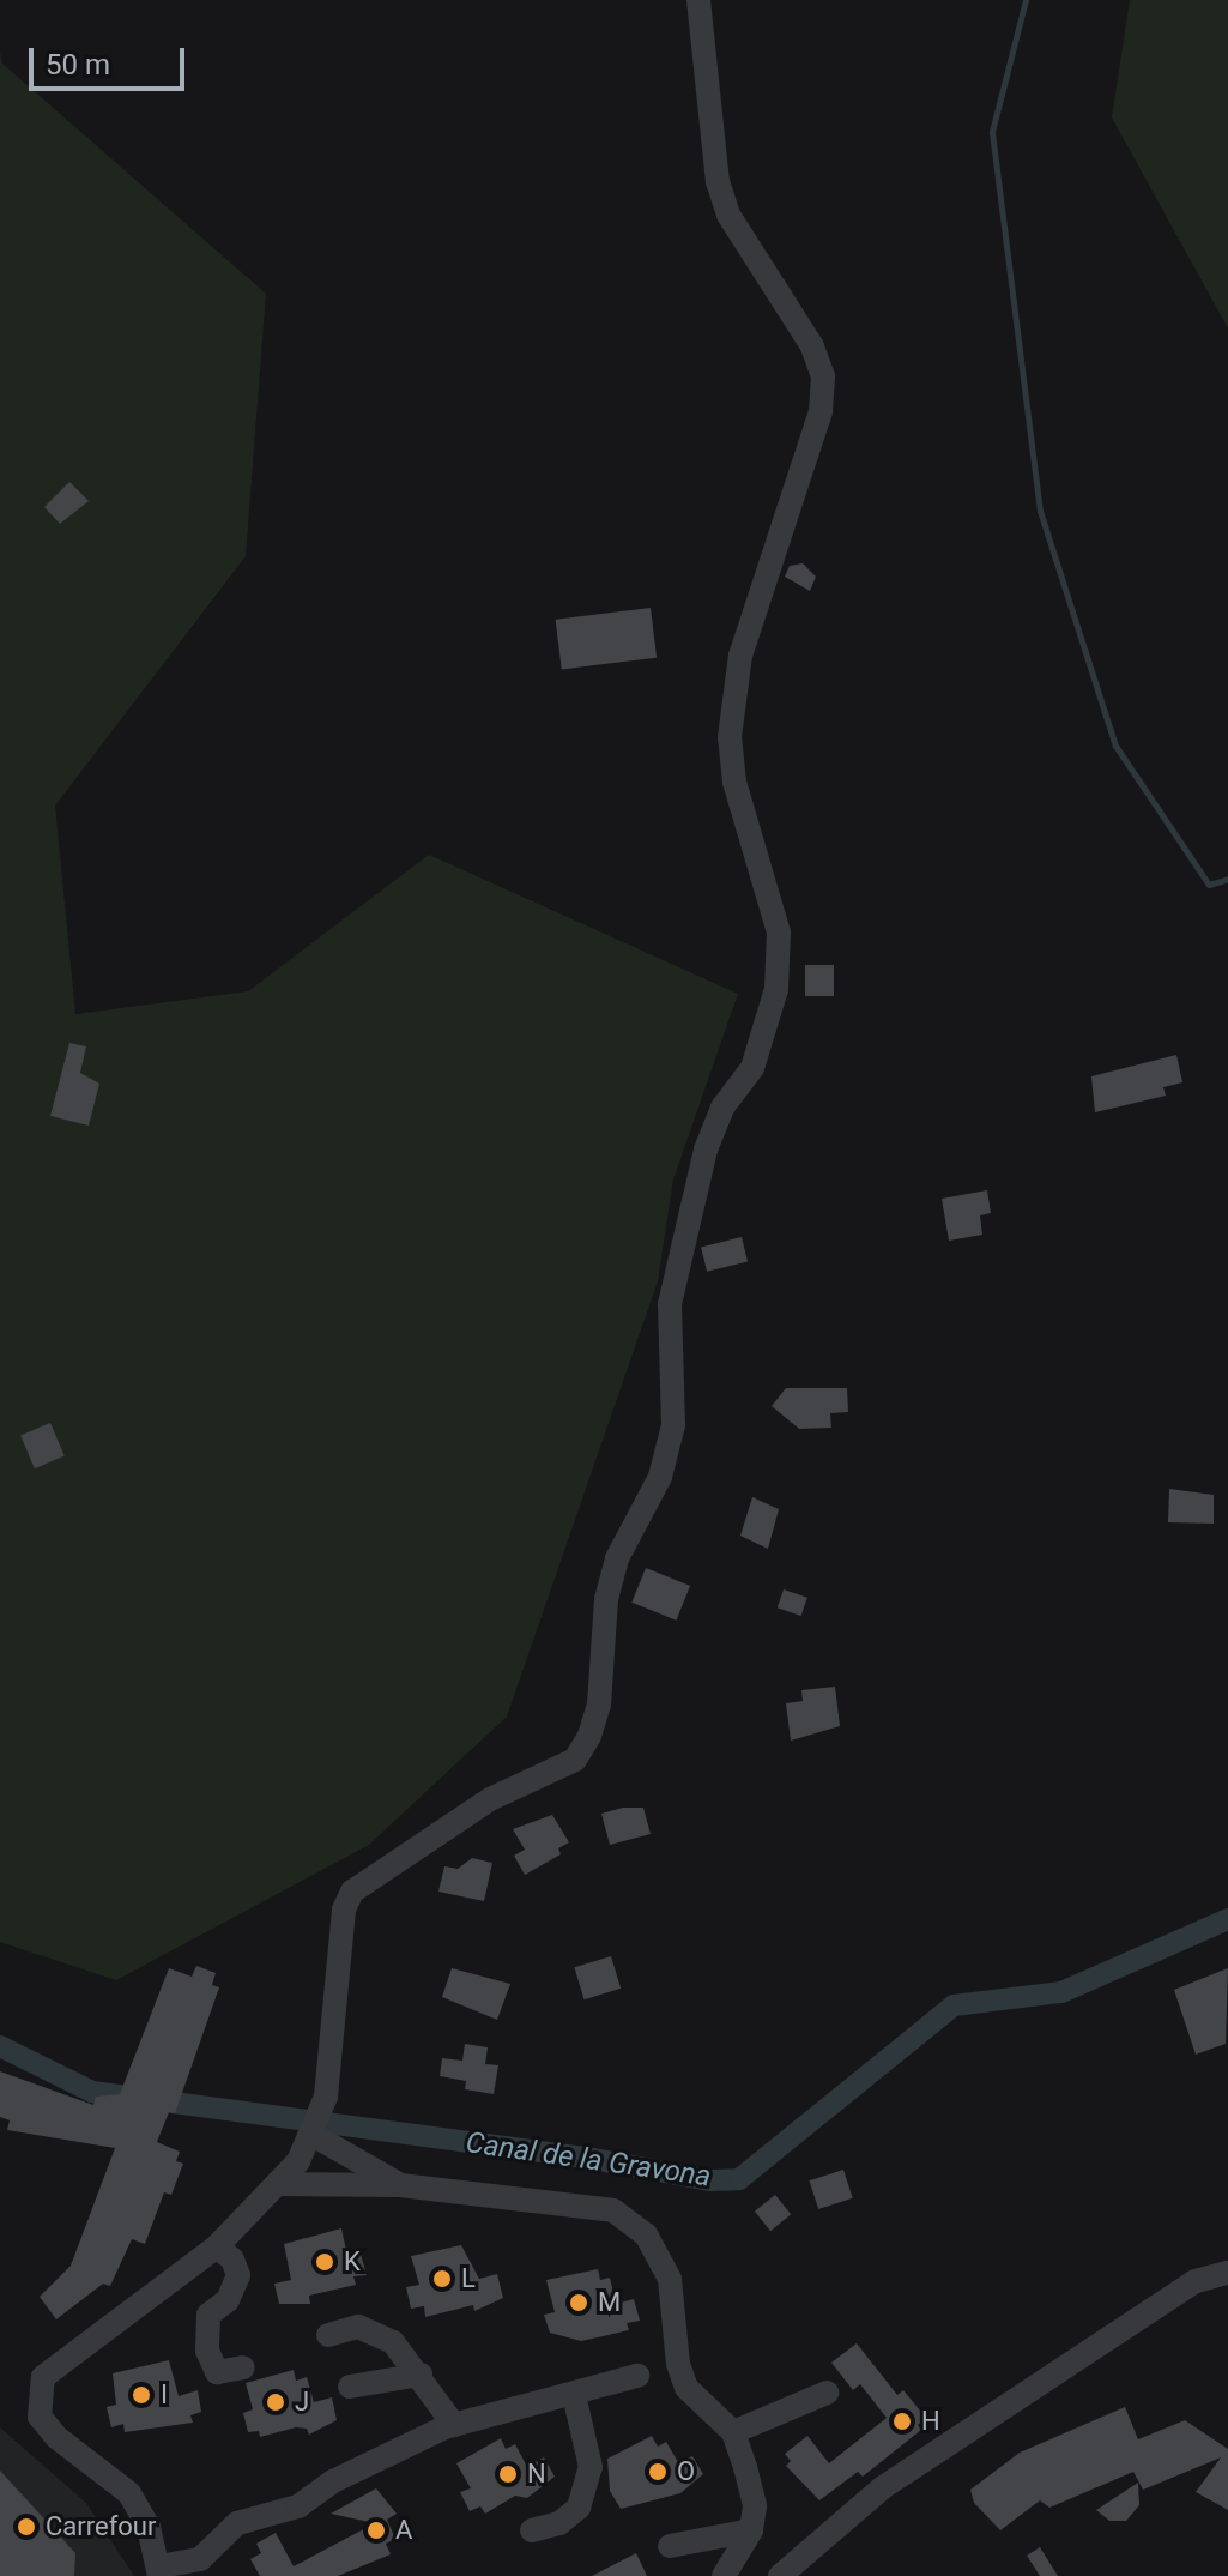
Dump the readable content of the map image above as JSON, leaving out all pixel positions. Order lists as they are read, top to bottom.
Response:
{
  "water": ["Canal de la Gravona"],
  "places": [
    "K",
    "L",
    "M",
    "I",
    "J",
    "H",
    "O",
    "N",
    "Carrefour",
    "A"
  ],
  "scale_bar": "50 m"
}
